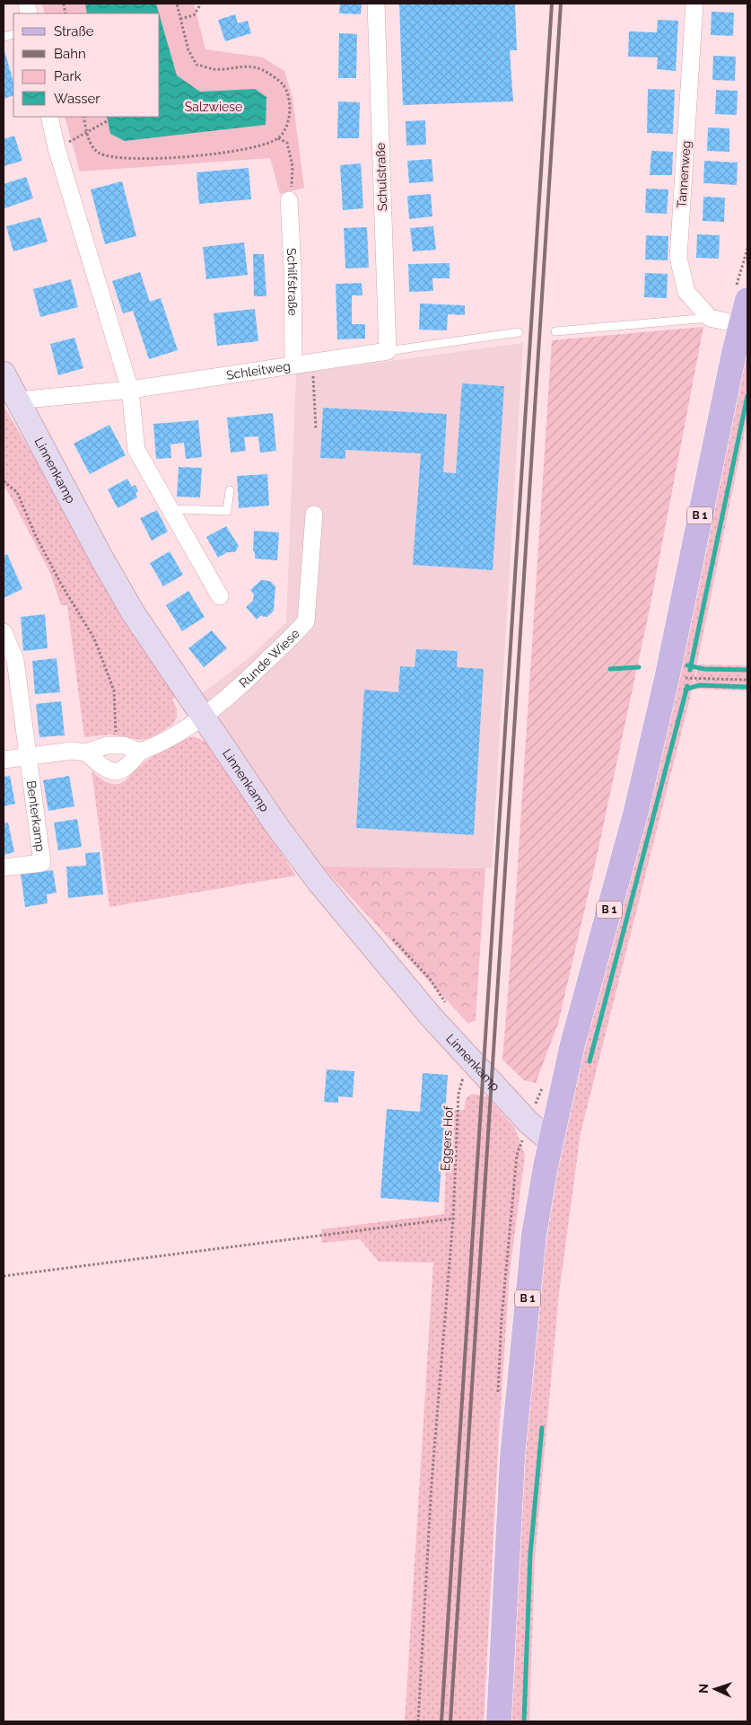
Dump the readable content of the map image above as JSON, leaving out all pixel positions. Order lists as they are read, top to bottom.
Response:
{
  "streets": {
    "main road": ["Linnenkamp", "B 1"],
    "street": [
      "Tannenweg",
      "Schulstraße",
      "Schilfstraße",
      "Schleitweg",
      "Runde Wiese",
      "Benterkamp"
    ],
    "path": ["Eggers Hof"]
  },
  "crossings": [
    ["Schulstraße", "Schleitweg"],
    ["Schilfstraße", "Schleitweg"],
    ["Schleitweg", "Linnenkamp"],
    ["Linnenkamp", "B 1"],
    ["Linnenkamp", "Runde Wiese"],
    ["Linnenkamp", "Eggers Hof"]
  ],
  "parks": ["Salzwiese"],
  "legend": [
    "Straße",
    "Bahn",
    "Park",
    "Wasser"
  ],
  "north": "left"
}
